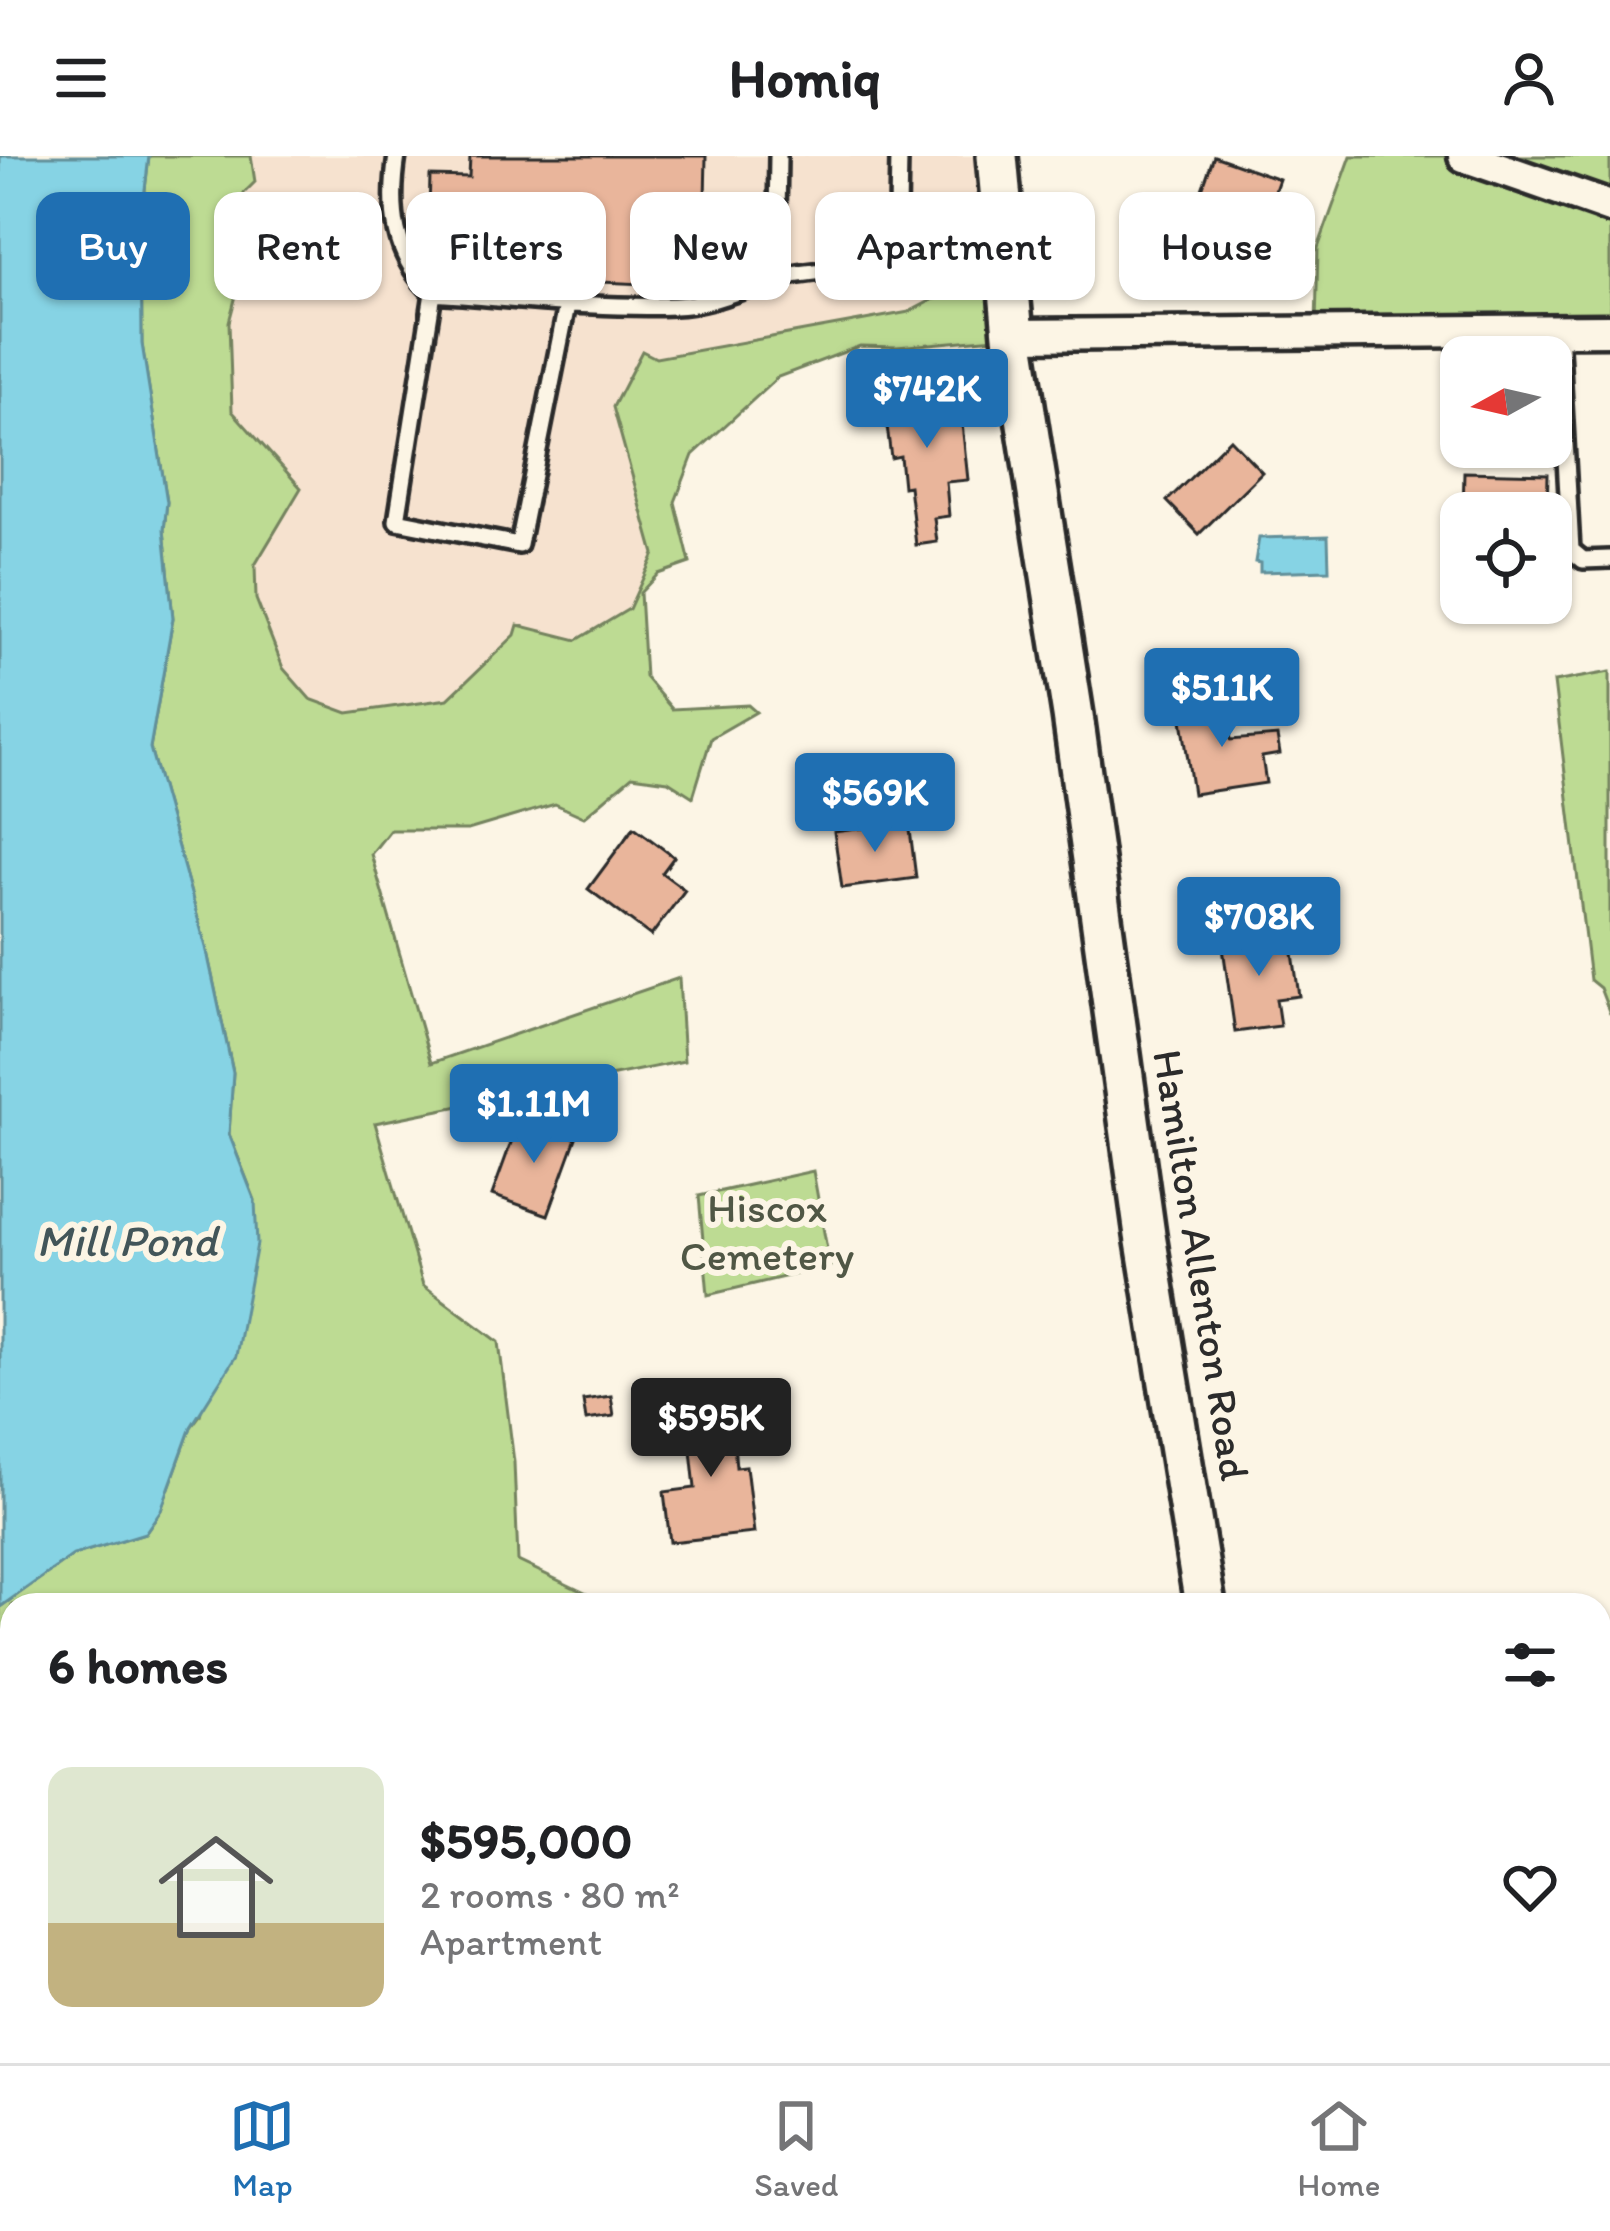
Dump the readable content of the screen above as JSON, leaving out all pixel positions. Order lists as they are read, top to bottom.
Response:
{
  "streets": {
    "street": ["Hamilton Allenton Road"]
  },
  "water": ["Mill Pond"],
  "parks": ["Hiscox Cemetery"],
  "north": "left",
  "page": {
    "header": "Homiq",
    "chip": [
      "Buy",
      "Rent",
      "Filters",
      "New",
      "Apartment",
      "House"
    ],
    "price": [
      "$742K",
      "$511K",
      "$569K",
      "$708K",
      "$1.11M",
      "$595K"
    ],
    "heading": "6 homes",
    "list": [
      {
        "name": "$595,000",
        "note": "2 rooms · 80 m² · Apartment"
      }
    ],
    "tabs": ["Map", "Saved", "Home"]
  }
}
